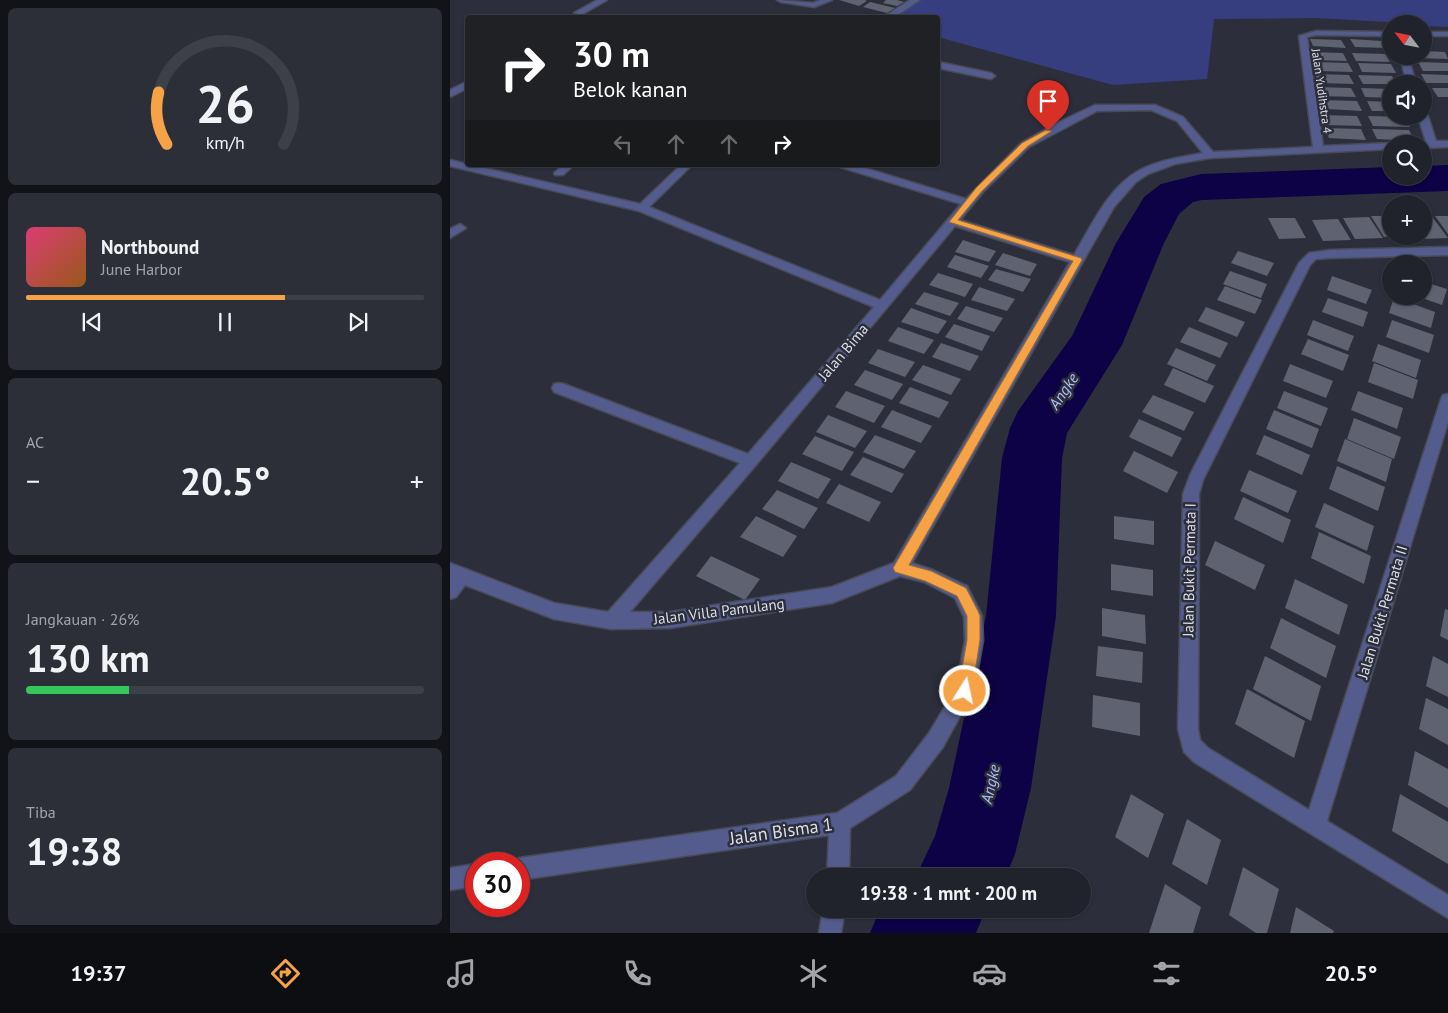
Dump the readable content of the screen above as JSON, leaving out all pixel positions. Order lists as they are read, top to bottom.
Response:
{
  "streets": {
    "street": [
      "Jalan Yudihstra 4",
      "Jalan Bima",
      "Jalan Bukit Permata I",
      "Jalan Villa Pamulang",
      "Jalan Bukit Permata II",
      "Jalan Bisma 1"
    ]
  },
  "crossings": [
    ["Jalan Bima", "Jalan Villa Pamulang"],
    ["Jalan Bukit Permata I", "Jalan Bukit Permata II"],
    ["Jalan Villa Pamulang", "Jalan Bisma 1"]
  ],
  "water": ["Angke"],
  "north": "top left",
  "page": {
    "map_buttons": ["+", "−"],
    "turn": ["30 m", "Belok kanan"],
    "song": ["Northbound", "June Harbor"],
    "tile": [
      "AC",
      ["Jangkauan · 26%", "130 km"],
      ["Tiba", "19:38"]
    ],
    "heat": ["−", "20.5°", "+"],
    "limit": "30",
    "trip": "19:38 · 1 mnt · 200 m",
    "tabs": ["19:37", "20.5°"],
    "gauge": ["26", "km/h"]
  }
}
